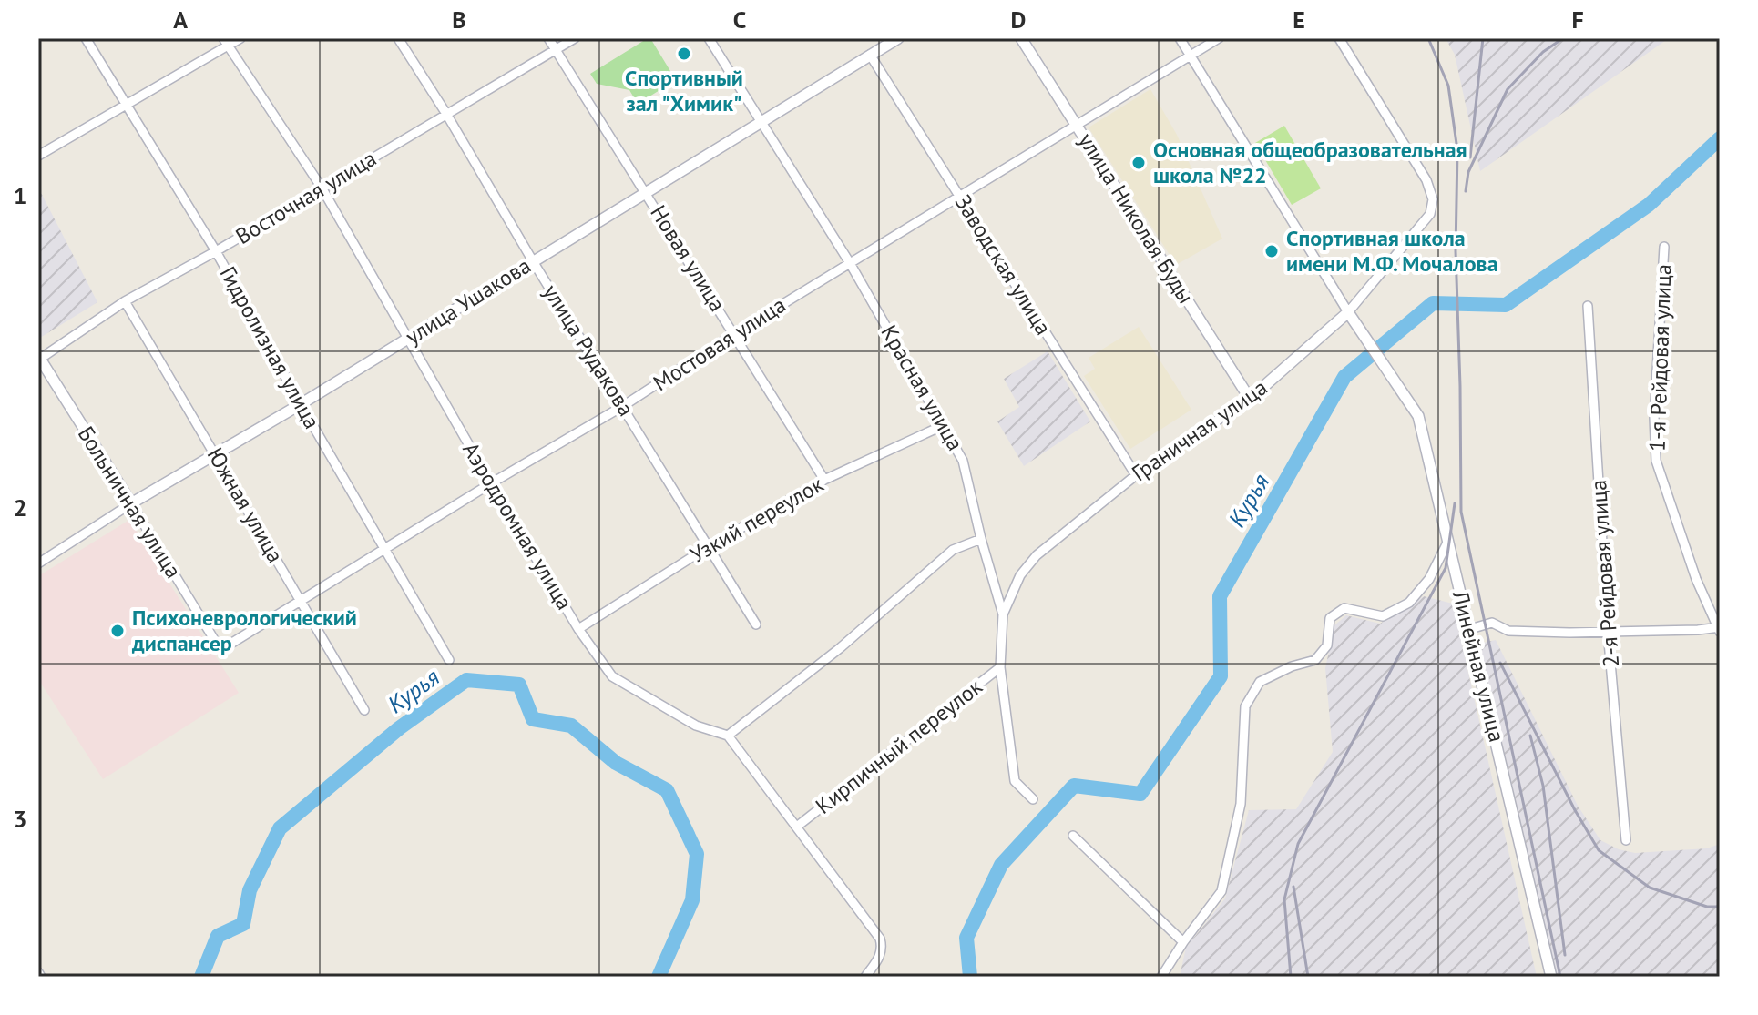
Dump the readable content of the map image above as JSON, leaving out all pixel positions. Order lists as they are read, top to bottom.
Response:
{
  "streets": {
    "street": [
      "Восточная улица",
      "улица Николая Буды",
      "Новая улица",
      "Заводская улица",
      "улица Ушакова",
      "Мостовая улица",
      "Гидролизная улица",
      "улица Рудакова",
      "1-я Рейдовая улица",
      "Красная улица",
      "Граничная улица",
      "Больничная улица",
      "Южная улица",
      "Узкий переулок",
      "Аэродромная улица",
      "2-я Рейдовая улица",
      "Линейная улица",
      "Кирпичный переулок"
    ]
  },
  "crossings": [
    ["Восточная улица", "Новая улица"],
    ["Восточная улица", "Гидролизная улица"],
    ["Восточная улица", "улица Рудакова"],
    ["Восточная улица", "Больничная улица"],
    ["Восточная улица", "Южная улица"],
    ["Восточная улица", "Аэродромная улица"],
    ["улица Николая Буды", "Мостовая улица"],
    ["улица Николая Буды", "Граничная улица"],
    ["Новая улица", "улица Ушакова"],
    ["Новая улица", "Мостовая улица"],
    ["Новая улица", "Узкий переулок"],
    ["Заводская улица", "улица Ушакова"],
    ["Заводская улица", "Мостовая улица"],
    ["Заводская улица", "Граничная улица"],
    ["улица Ушакова", "Гидролизная улица"],
    ["улица Ушакова", "улица Рудакова"],
    ["улица Ушакова", "Красная улица"],
    ["улица Ушакова", "Больничная улица"],
    ["улица Ушакова", "Южная улица"],
    ["улица Ушакова", "Аэродромная улица"],
    ["Мостовая улица", "Гидролизная улица"],
    ["Мостовая улица", "улица Рудакова"],
    ["Мостовая улица", "Красная улица"],
    ["Мостовая улица", "Больничная улица"],
    ["Мостовая улица", "Южная улица"],
    ["Мостовая улица", "Аэродромная улица"],
    ["улица Рудакова", "Узкий переулок"],
    ["Красная улица", "Граничная улица"],
    ["Красная улица", "Узкий переулок"],
    ["Красная улица", "Кирпичный переулок"],
    ["Граничная улица", "Линейная улица"],
    ["Узкий переулок", "Аэродромная улица"]
  ],
  "water": ["Курья"],
  "places": [
    "Спортивный зал \"Химик\"",
    "Основная общеобразовательная школа №22",
    "Спортивная школа имени М.Ф. Мочалова",
    "Психоневрологический диспансер"
  ],
  "grid": {
    "columns": [
      "A",
      "B",
      "C",
      "D",
      "E",
      "F"
    ],
    "rows": ["1", "2", "3"]
  }
}
